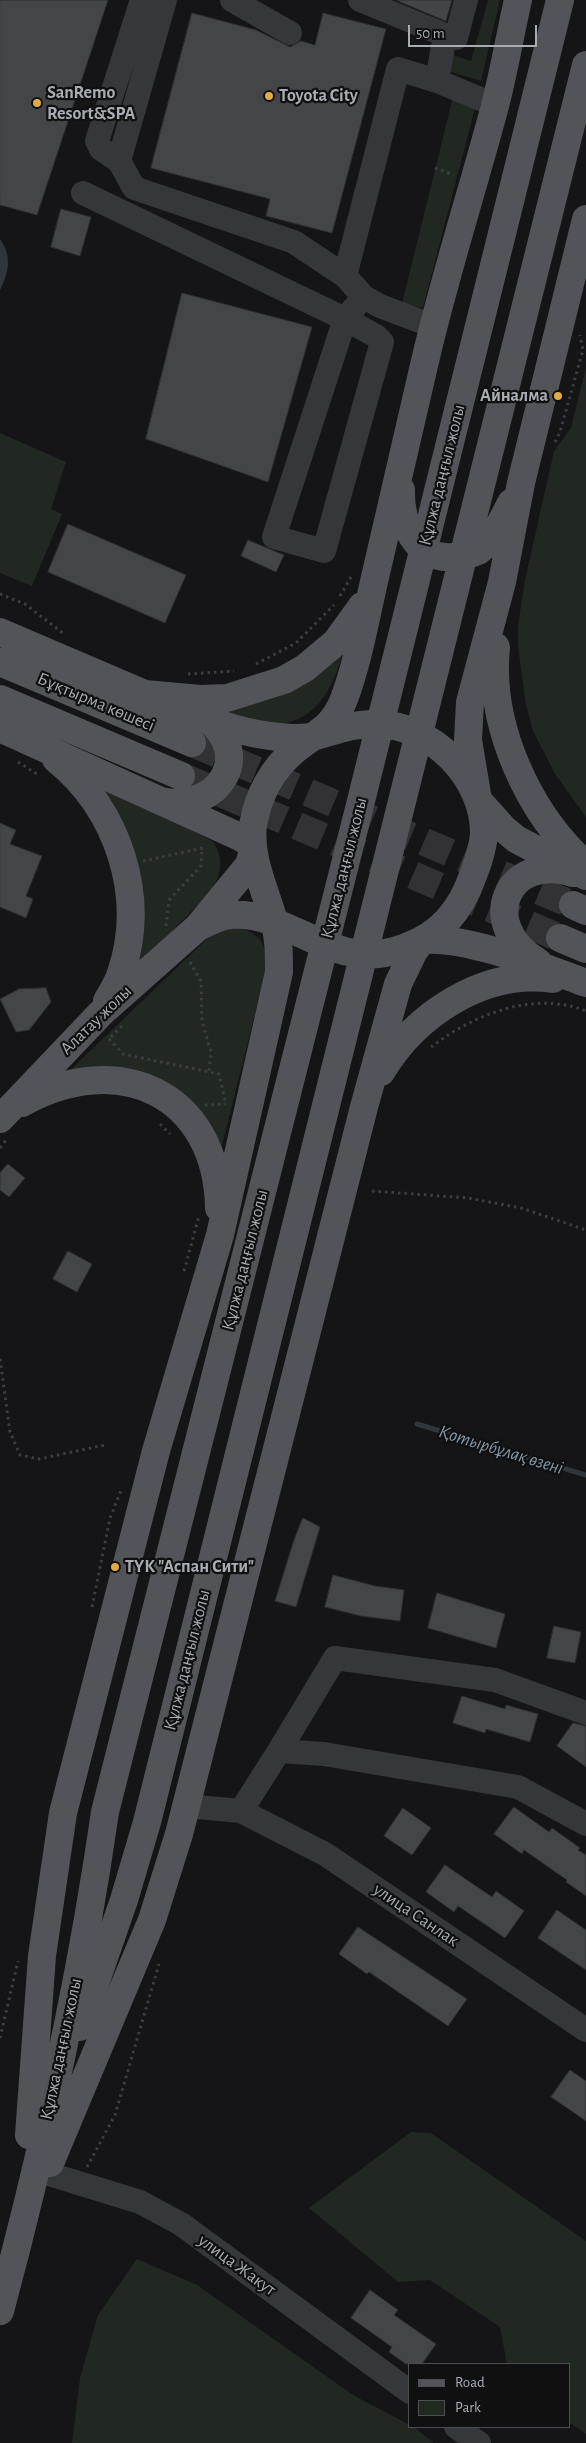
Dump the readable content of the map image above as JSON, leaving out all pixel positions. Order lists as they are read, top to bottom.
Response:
{
  "streets": {
    "main road": ["Құлжа даңғыл жолы", "Бұқтырма көшесі", "Алатау жолы"],
    "street": ["улица Санлак", "улица Жакут"]
  },
  "water": ["Қотырбұлақ өзені"],
  "places": [
    "Toyota City",
    "SanRemo Resort&SPA",
    "Айналма",
    "ТҮК \"Аспан Сити\""
  ],
  "legend": ["Road", "Park"],
  "scale_bar": "50 m"
}
